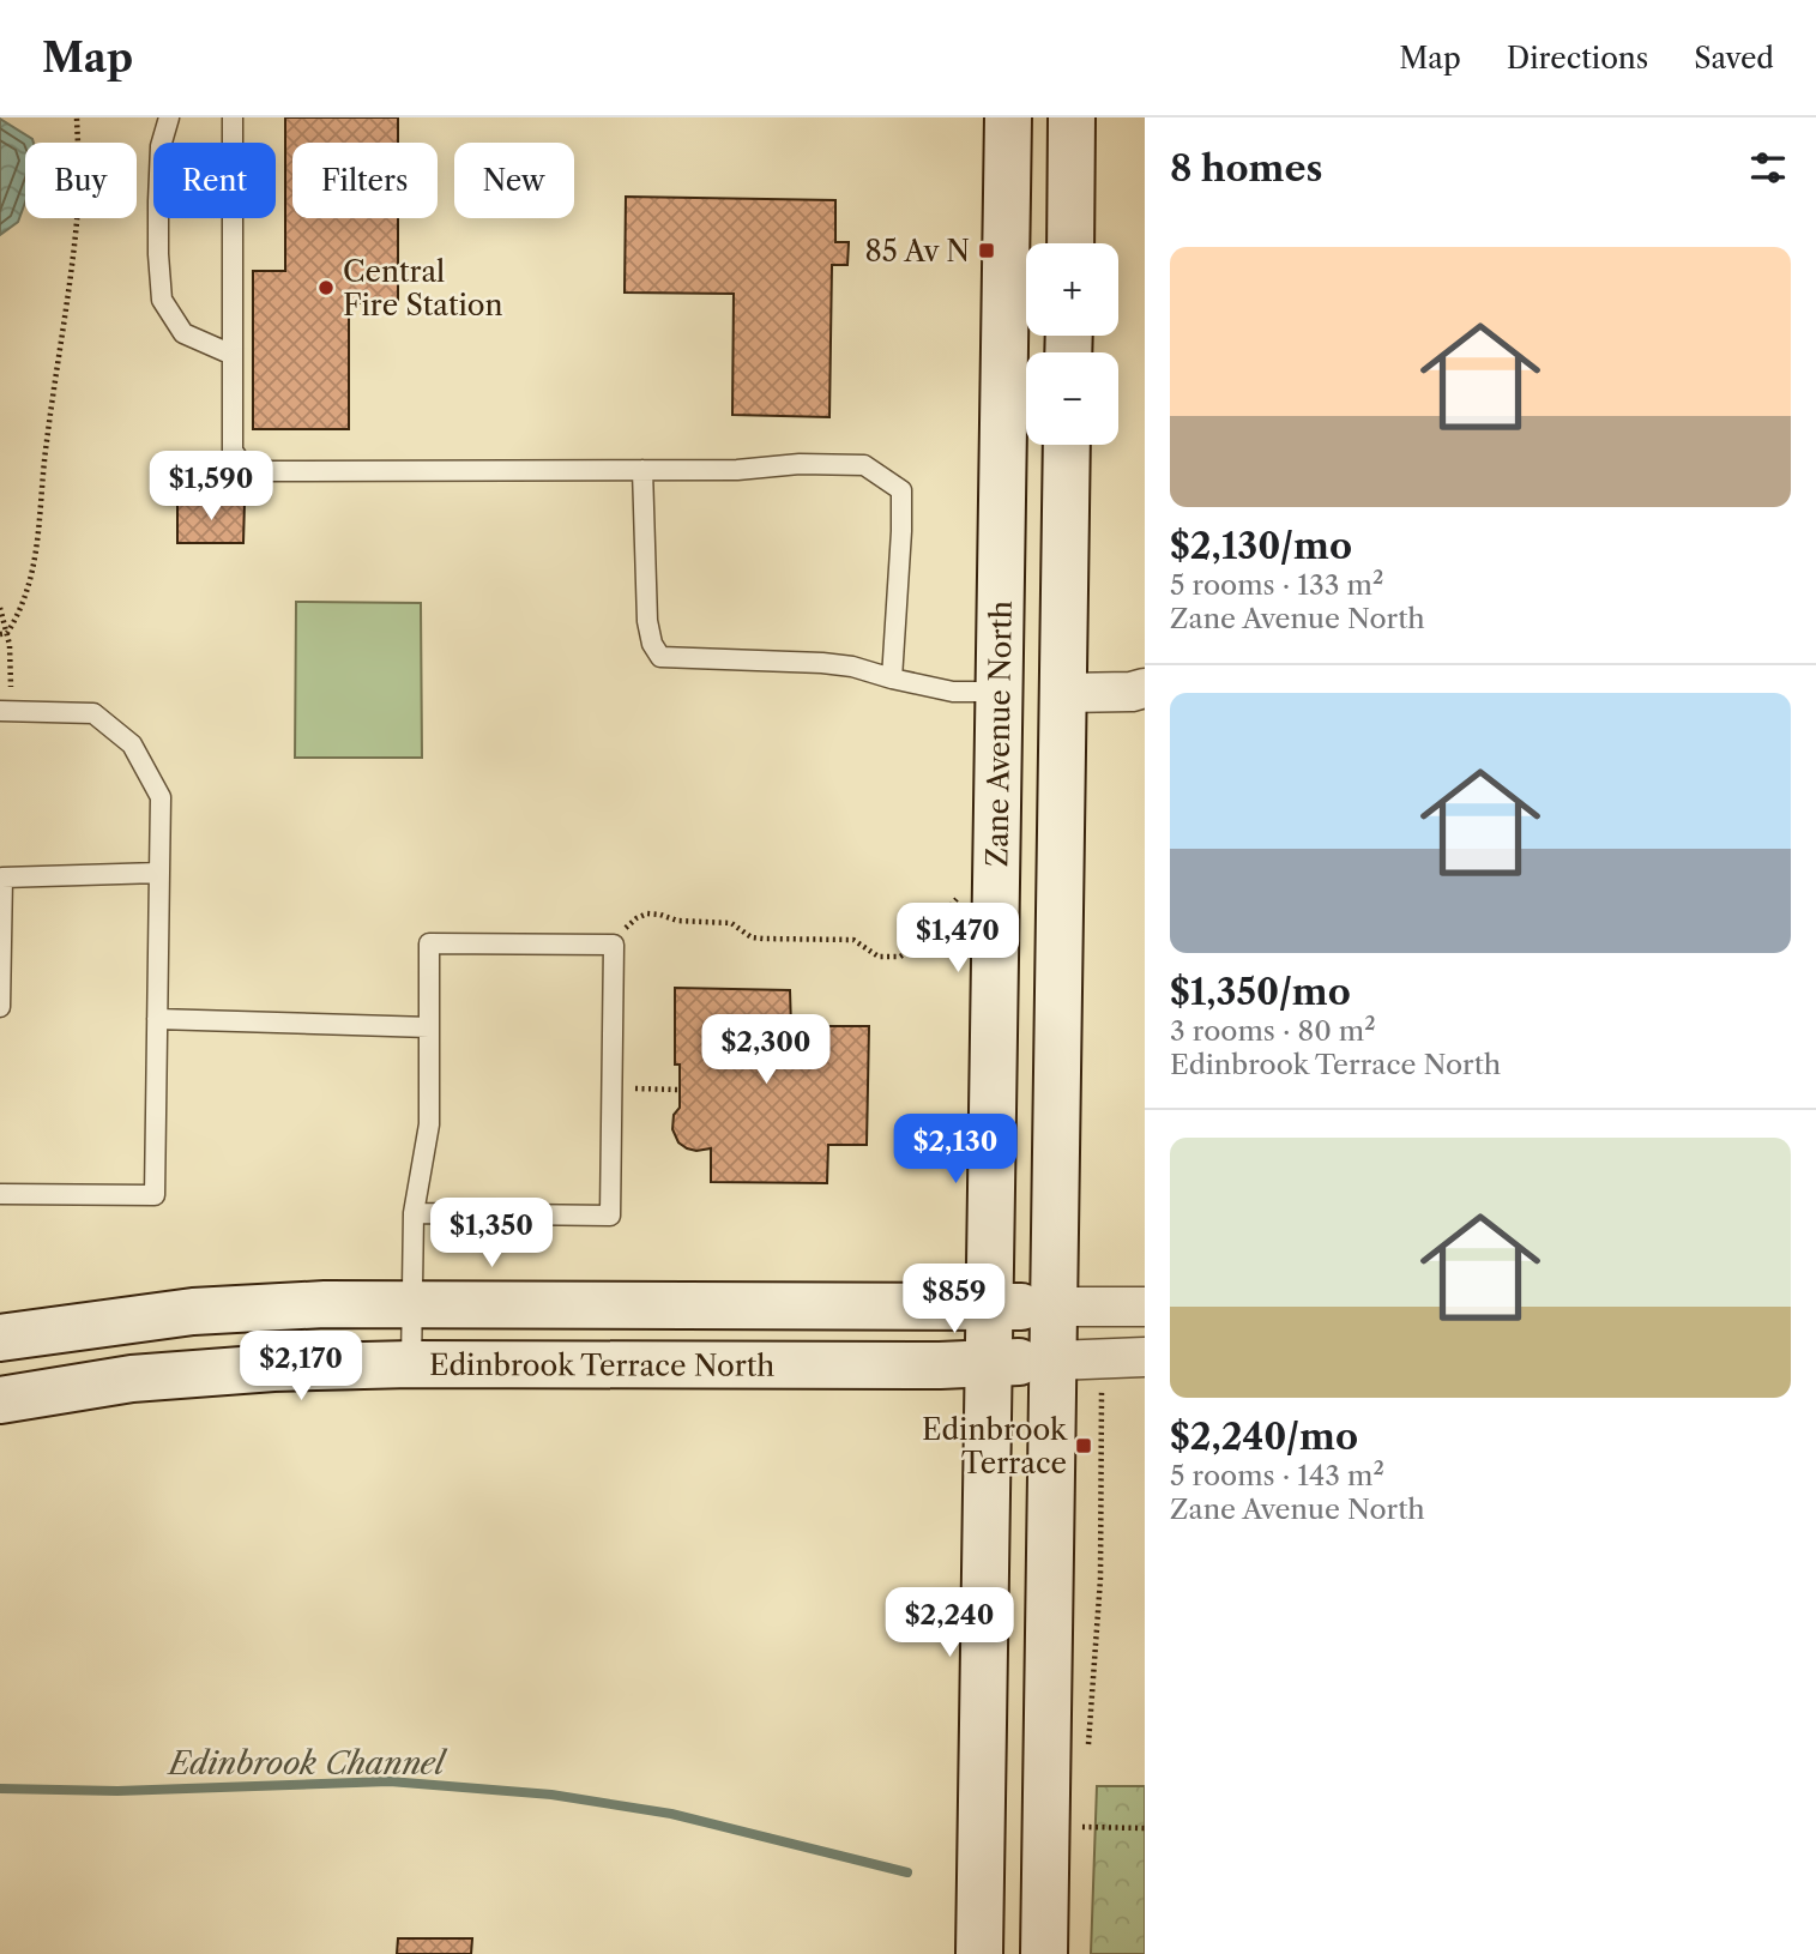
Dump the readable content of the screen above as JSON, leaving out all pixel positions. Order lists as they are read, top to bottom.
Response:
{
  "streets": {
    "main road": ["Zane Avenue North", "Edinbrook Terrace North"]
  },
  "crossings": [
    ["Zane Avenue North", "Edinbrook Terrace North"]
  ],
  "water": ["Edinbrook Channel"],
  "places": {
    "transit": ["85 Av N", "Edinbrook Terrace"],
    "other": ["Central Fire Station"]
  },
  "page": {
    "header": "Map",
    "nav": ["Map", "Directions", "Saved"],
    "heading": "8 homes",
    "chip": [
      "Buy",
      "Rent",
      "Filters",
      "New"
    ],
    "list": [
      {
        "name": "$2,130/mo",
        "note": "5 rooms · 133 m² · Zane Avenue North"
      },
      {
        "name": "$1,350/mo",
        "note": "3 rooms · 80 m² · Edinbrook Terrace North"
      },
      {
        "name": "$2,240/mo",
        "note": "5 rooms · 143 m² · Zane Avenue North"
      }
    ],
    "map_buttons": ["+", "−"],
    "price": [
      "$1,590",
      "$1,470",
      "$2,300",
      "$2,130",
      "$1,350",
      "$859",
      "$2,170",
      "$2,240"
    ]
  }
}
